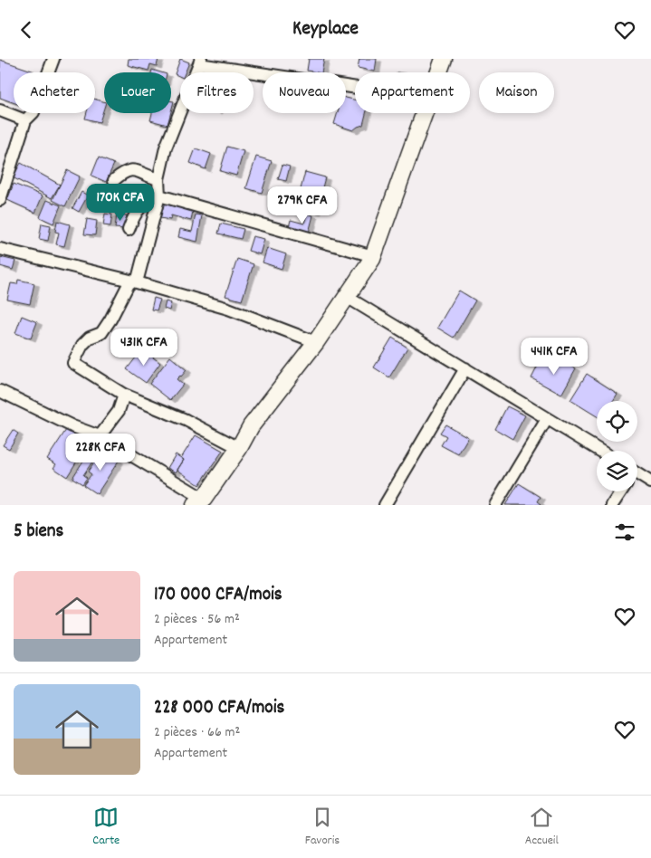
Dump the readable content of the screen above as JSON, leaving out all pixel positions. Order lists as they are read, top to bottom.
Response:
{
  "page": {
    "header": "Keyplace",
    "chip": [
      "Acheter",
      "Louer",
      "Filtres",
      "Nouveau",
      "Appartement",
      "Maison"
    ],
    "price": [
      "170K CFA",
      "279K CFA",
      "431K CFA",
      "441K CFA",
      "228K CFA"
    ],
    "heading": "5 biens",
    "list": [
      {
        "name": "170 000 CFA/mois",
        "note": "2 pièces · 56 m² · Appartement"
      },
      {
        "name": "228 000 CFA/mois",
        "note": "2 pièces · 66 m² · Appartement"
      }
    ],
    "tabs": ["Carte", "Favoris", "Accueil"]
  }
}
